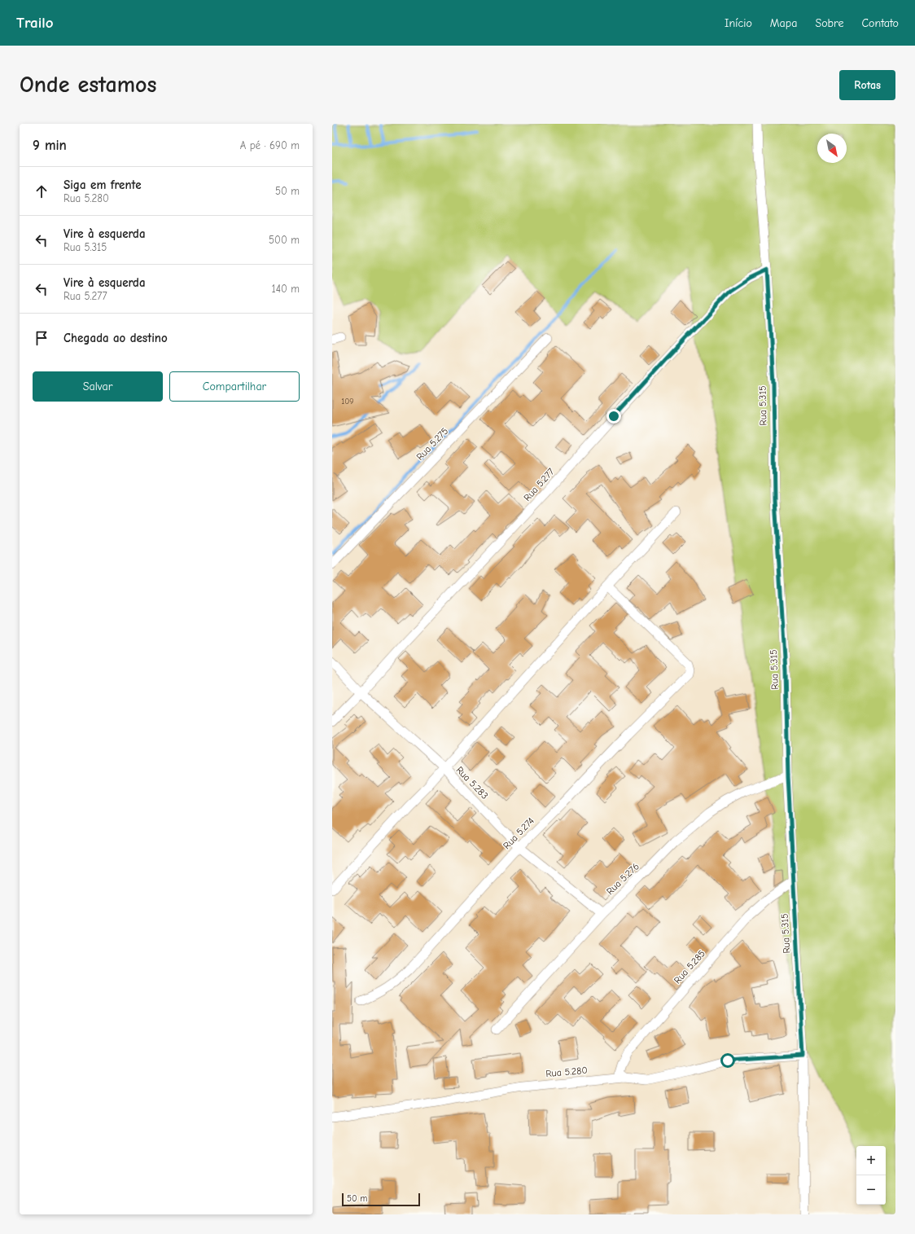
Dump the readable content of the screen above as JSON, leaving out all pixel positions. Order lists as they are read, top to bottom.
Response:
{
  "streets": {
    "street": [
      "Rua 5.315",
      "Rua 5.275",
      "Rua 5.277",
      "Rua 5.283",
      "Rua 5.274",
      "Rua 5.276",
      "Rua 5.285",
      "Rua 5.280"
    ]
  },
  "crossings": [
    ["Rua 5.315", "Rua 5.277"],
    ["Rua 5.315", "Rua 5.276"],
    ["Rua 5.315", "Rua 5.285"],
    ["Rua 5.315", "Rua 5.280"],
    ["Rua 5.277", "Rua 5.283"],
    ["Rua 5.283", "Rua 5.274"],
    ["Rua 5.283", "Rua 5.276"],
    ["Rua 5.285", "Rua 5.280"]
  ],
  "house_numbers": ["109"],
  "scale_bar": "50 m",
  "north": "bottom right",
  "page": {
    "header": "Trailo",
    "nav": [
      "Início",
      "Mapa",
      "Sobre",
      "Contato"
    ],
    "buttons": [
      "Rotas",
      ["Salvar", "Compartilhar"]
    ],
    "title": "Onde estamos",
    "heading": ["9 min", "A pé · 690 m"],
    "list": [
      ["Siga em frente", "Rua 5.280", "50 m"],
      ["Vire à esquerda", "Rua 5.315", "500 m"],
      ["Vire à esquerda", "Rua 5.277", "140 m"],
      "Chegada ao destino"
    ],
    "map_buttons": ["+", "−"],
    "scale": "50 m"
  }
}
